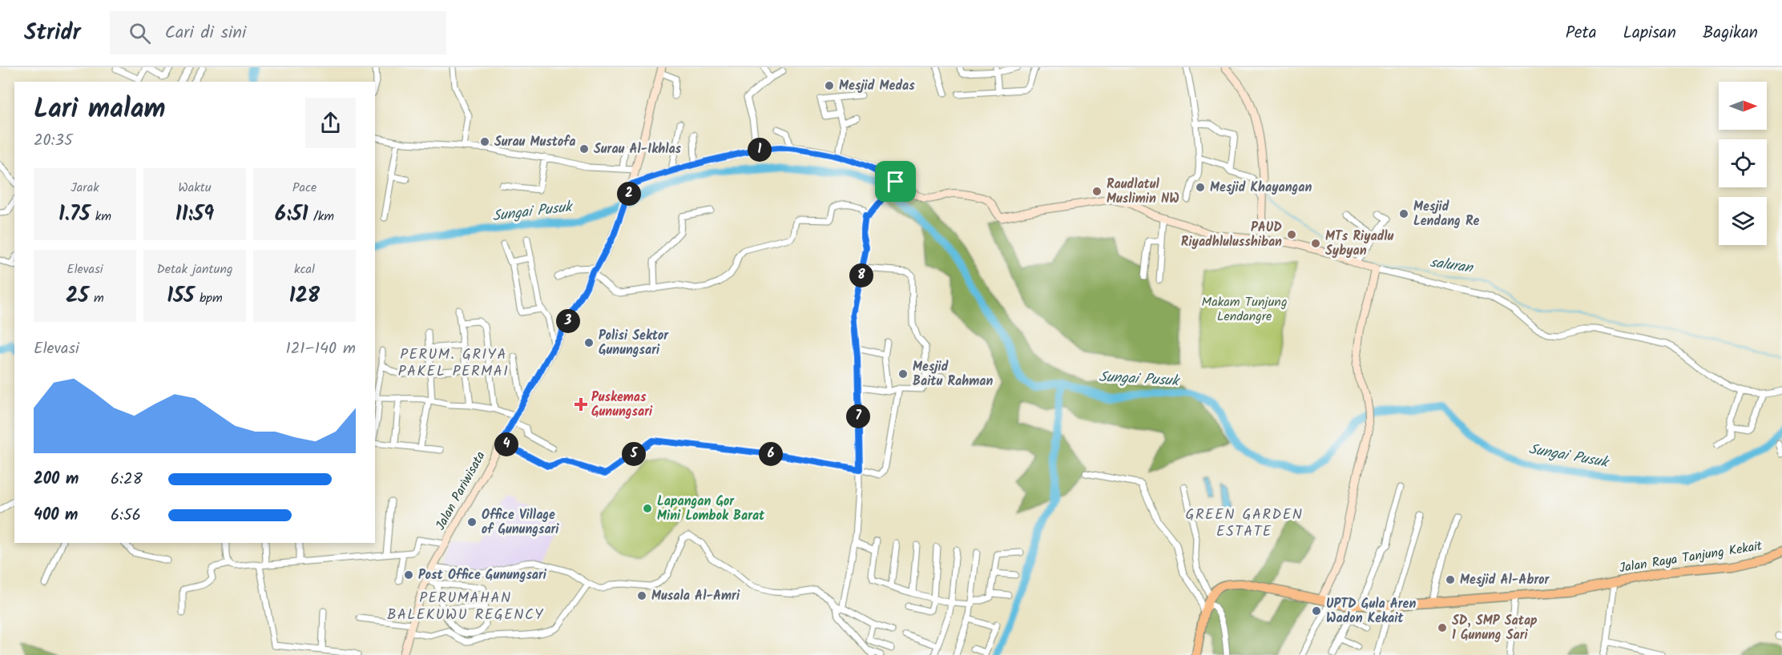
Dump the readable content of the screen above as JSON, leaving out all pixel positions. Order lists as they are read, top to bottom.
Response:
{
  "streets": {
    "main road": ["Jalan Raya Tanjung Kekait"],
    "street": ["Jalan Pariwisata"]
  },
  "districts": ["PERUM. GRIYA PAKEL PERMAI", "GREEN GARDEN ESTATE", "PERUMAHAN BALEKUWU REGENCY"],
  "water": ["Sungai Pusuk", "saluran"],
  "parks": ["Makam Tunjung Lendangre"],
  "places": {
    "other": [
      "Mesjid Medas",
      "Surau Mustofa",
      "Surau Al-Ikhlas",
      "Mesjid Khayangan",
      "Raudlatul Muslimin NW",
      "Mesjid Lendang Re",
      "PAUD Riyadhlulusshiban",
      "MTs Riyadlu Sybyan",
      "Polisi Sektor Gunungsari",
      "Mesjid Baitu Rahman",
      "Lapangan Gor Mini Lombok Barat",
      "Office Village of Gunungsari",
      "Post Office Gunungsari",
      "Mesjid Al-Abror",
      "Musala Al-Amri",
      "UPTD Gula Aren Wadon Kekait",
      "SD, SMP Satap 1 Gunung Sari"
    ],
    "health": ["Puskemas Gunungsari"]
  },
  "north": "right",
  "page": {
    "header": "Stridr",
    "search": "Cari di sini",
    "nav": ["Peta", "Lapisan", "Bagikan"],
    "heading": ["Lari malam", "20:35"],
    "pins": [
      "1",
      "2",
      "8",
      "3",
      "7",
      "4",
      "5",
      "6"
    ],
    "stats": [
      ["Jarak", "1.75 km"],
      ["Waktu", "11:59"],
      ["Pace", "6:51 /km"],
      ["Elevasi", "25 m"],
      ["Detak jantung", "155 bpm"],
      ["kcal", "128"]
    ],
    "chart": ["Elevasi", "121–140 m"],
    "list": [
      {
        "name": "200 m",
        "note": "6:28"
      },
      {
        "name": "400 m",
        "note": "6:56"
      }
    ]
  }
}
